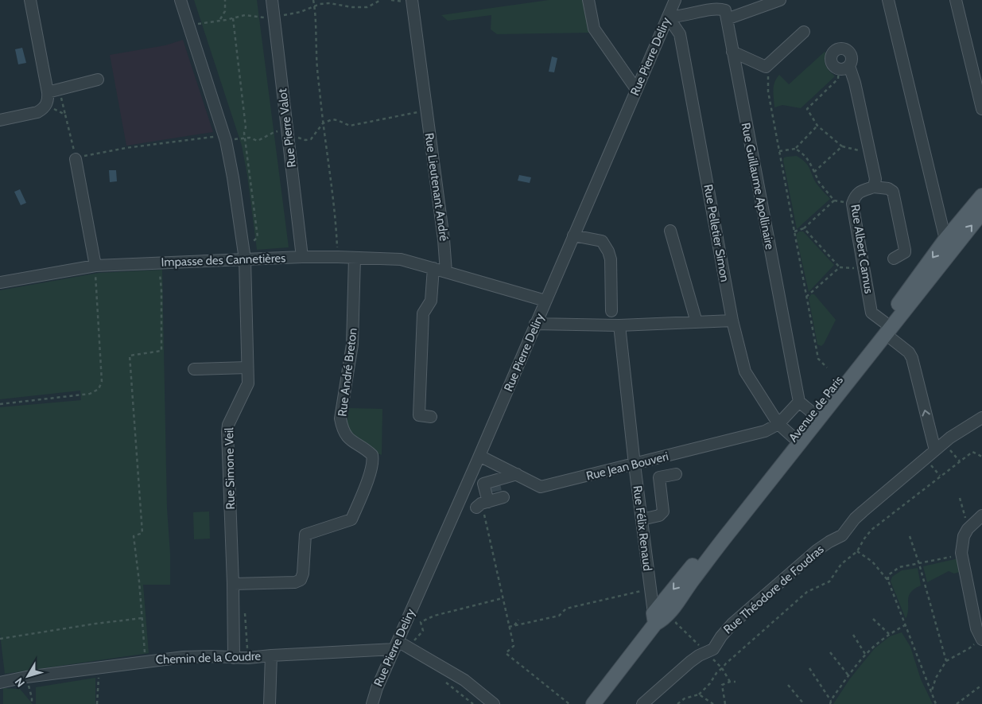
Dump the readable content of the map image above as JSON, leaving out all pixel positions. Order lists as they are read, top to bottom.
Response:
{
  "streets": {
    "main road": ["Avenue de Paris"],
    "street": [
      "Rue Pierre Deliry",
      "Rue Pierre Valot",
      "Rue Guillaume Apollinaire",
      "Rue Lieutenant André",
      "Rue Pelletier Simon",
      "Rue Albert Camus",
      "Impasse des Cannetières",
      "Rue André Breton",
      "Rue Jean Bouveri",
      "Rue Simone Veil",
      "Rue Félix Renaud",
      "Rue Théodore de Foudras",
      "Chemin de la Coudre"
    ]
  },
  "crossings": [
    ["Rue Pierre Deliry", "Rue Pelletier Simon"],
    ["Rue Pierre Deliry", "Rue Jean Bouveri"],
    ["Rue Pierre Deliry", "Chemin de la Coudre"],
    ["Rue Pierre Valot", "Impasse des Cannetières"],
    ["Rue Lieutenant André", "Impasse des Cannetières"],
    ["Rue Pelletier Simon", "Avenue de Paris"],
    ["Rue Pelletier Simon", "Rue Jean Bouveri"],
    ["Rue Albert Camus", "Avenue de Paris"],
    ["Rue Albert Camus", "Rue Théodore de Foudras"],
    ["Impasse des Cannetières", "Rue André Breton"],
    ["Impasse des Cannetières", "Rue Simone Veil"],
    ["Rue André Breton", "Rue Simone Veil"],
    ["Avenue de Paris", "Rue Félix Renaud"],
    ["Rue Jean Bouveri", "Rue Félix Renaud"],
    ["Rue Simone Veil", "Chemin de la Coudre"]
  ],
  "one_way": ["Rue Albert Camus"],
  "north": "bottom left"
}
